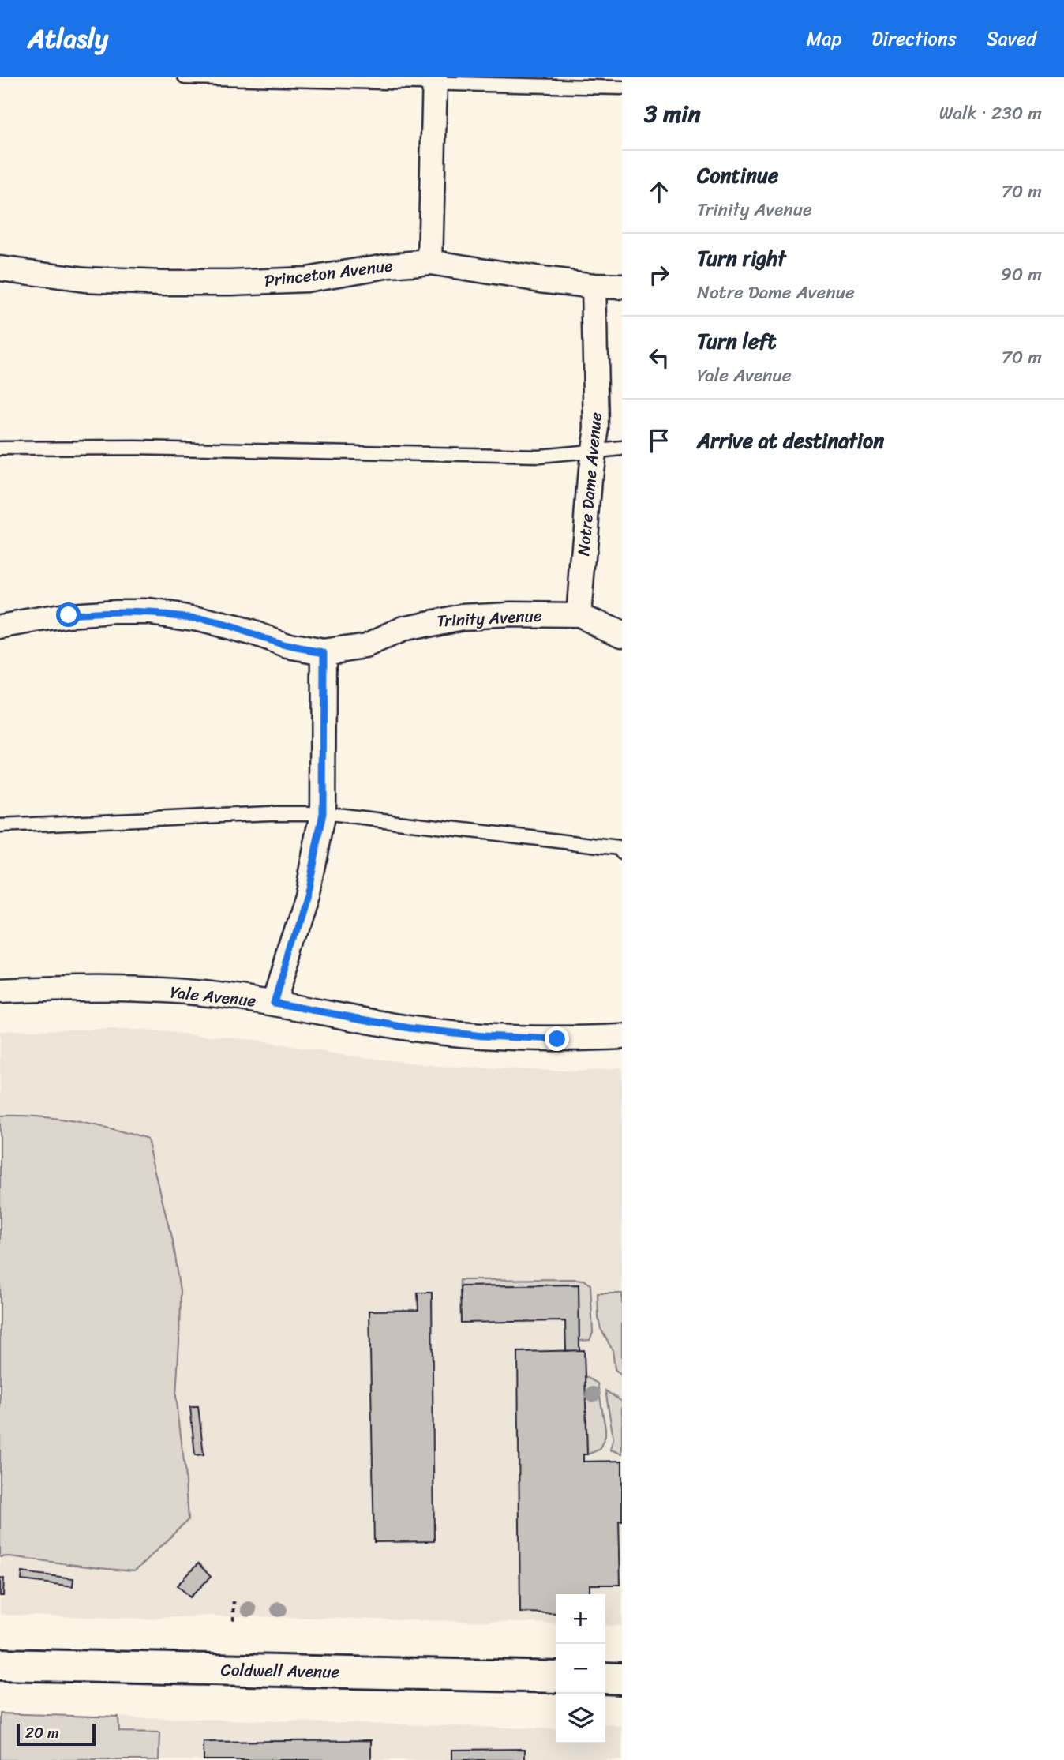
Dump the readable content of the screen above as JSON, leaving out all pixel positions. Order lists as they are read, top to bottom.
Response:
{
  "streets": {
    "street": [
      "Princeton Avenue",
      "Notre Dame Avenue",
      "Trinity Avenue",
      "Yale Avenue",
      "Coldwell Avenue"
    ]
  },
  "crossings": [
    ["Princeton Avenue", "Notre Dame Avenue"],
    ["Notre Dame Avenue", "Trinity Avenue"]
  ],
  "scale_bar": "20 m",
  "page": {
    "header": "Atlasly",
    "nav": ["Map", "Directions", "Saved"],
    "heading": ["3 min", "Walk · 230 m"],
    "list": [
      ["Continue", "Trinity Avenue", "70 m"],
      ["Turn right", "Notre Dame Avenue", "90 m"],
      ["Turn left", "Yale Avenue", "70 m"],
      "Arrive at destination"
    ],
    "map_buttons": ["+", "−"],
    "scale": "20 m"
  }
}
